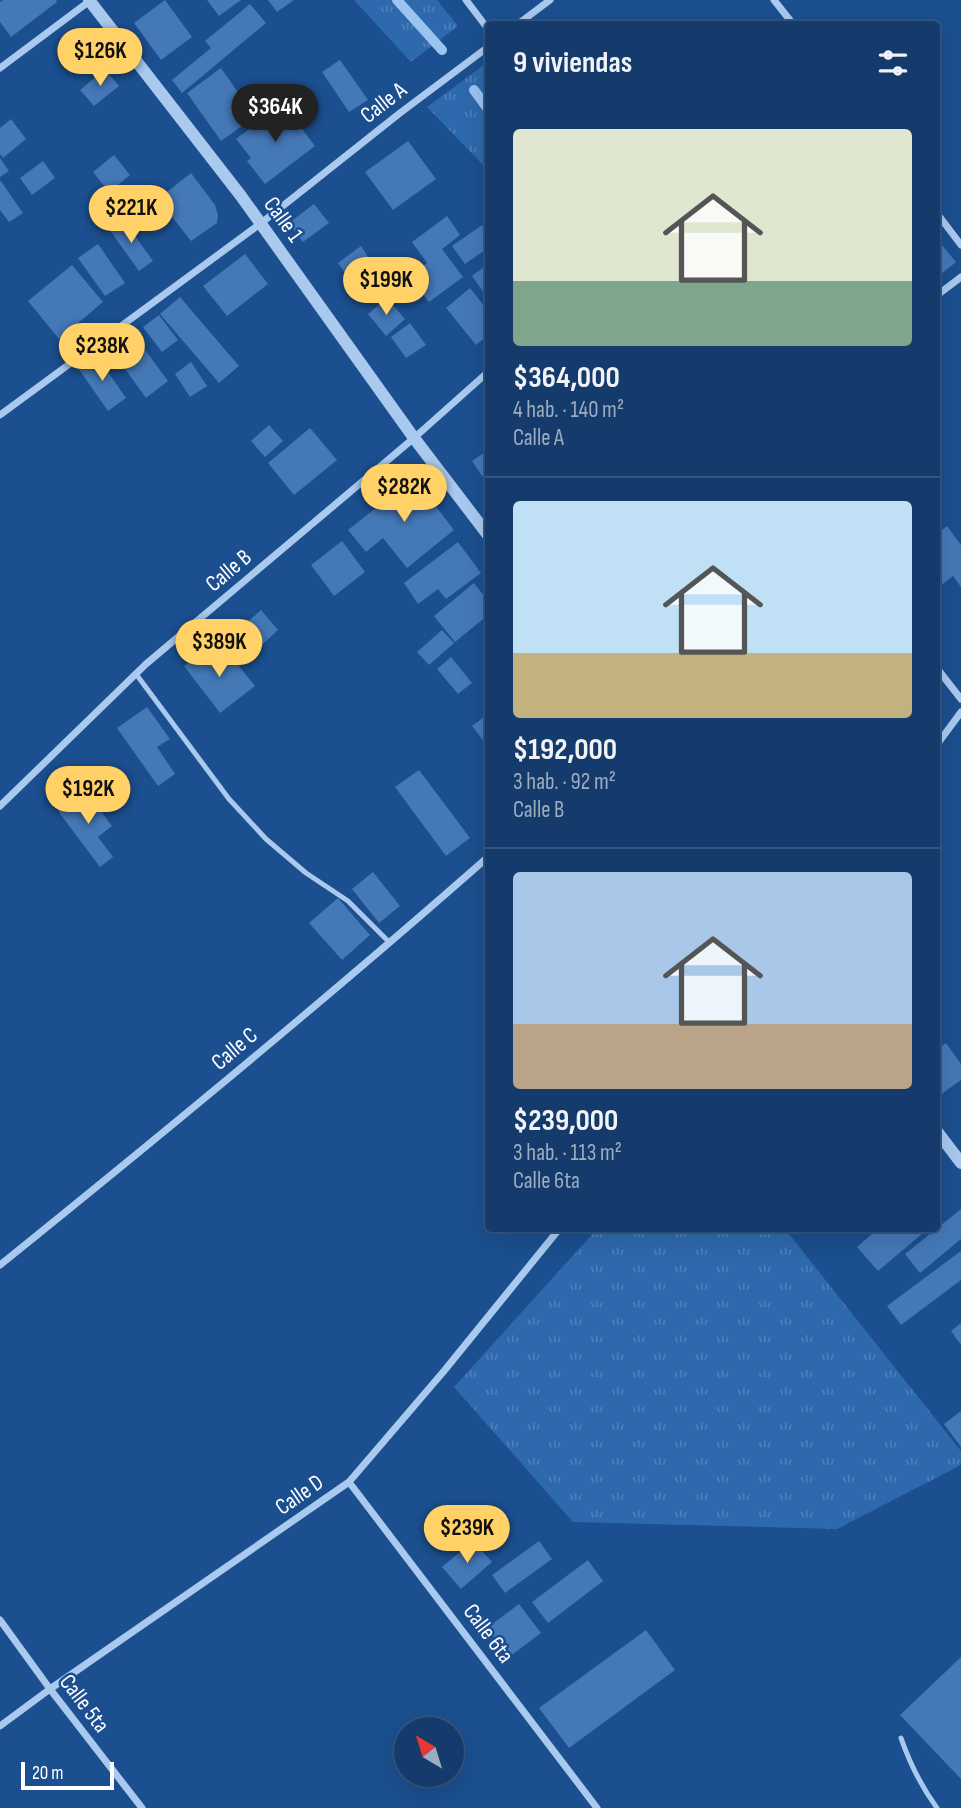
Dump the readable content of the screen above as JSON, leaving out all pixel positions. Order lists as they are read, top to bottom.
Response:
{
  "streets": {
    "street": [
      "Calle A",
      "Calle 1",
      "Calle B",
      "Calle C",
      "Calle D",
      "Calle 6ta",
      "Calle 5ta"
    ]
  },
  "crossings": [
    ["Calle A", "Calle 1"],
    ["Calle 1", "Calle B"],
    ["Calle D", "Calle 6ta"],
    ["Calle D", "Calle 5ta"]
  ],
  "scale_bar": "20 m",
  "north": "top left",
  "page": {
    "heading": "9 viviendas",
    "price": [
      "$126K",
      "$364K",
      "$221K",
      "$199K",
      "$238K",
      "$282K",
      "$389K",
      "$192K",
      "$239K"
    ],
    "list": [
      {
        "name": "$364,000",
        "note": "4 hab. · 140 m² · Calle A"
      },
      {
        "name": "$192,000",
        "note": "3 hab. · 92 m² · Calle B"
      },
      {
        "name": "$239,000",
        "note": "3 hab. · 113 m² · Calle 6ta"
      }
    ],
    "scale": "20 m"
  }
}
